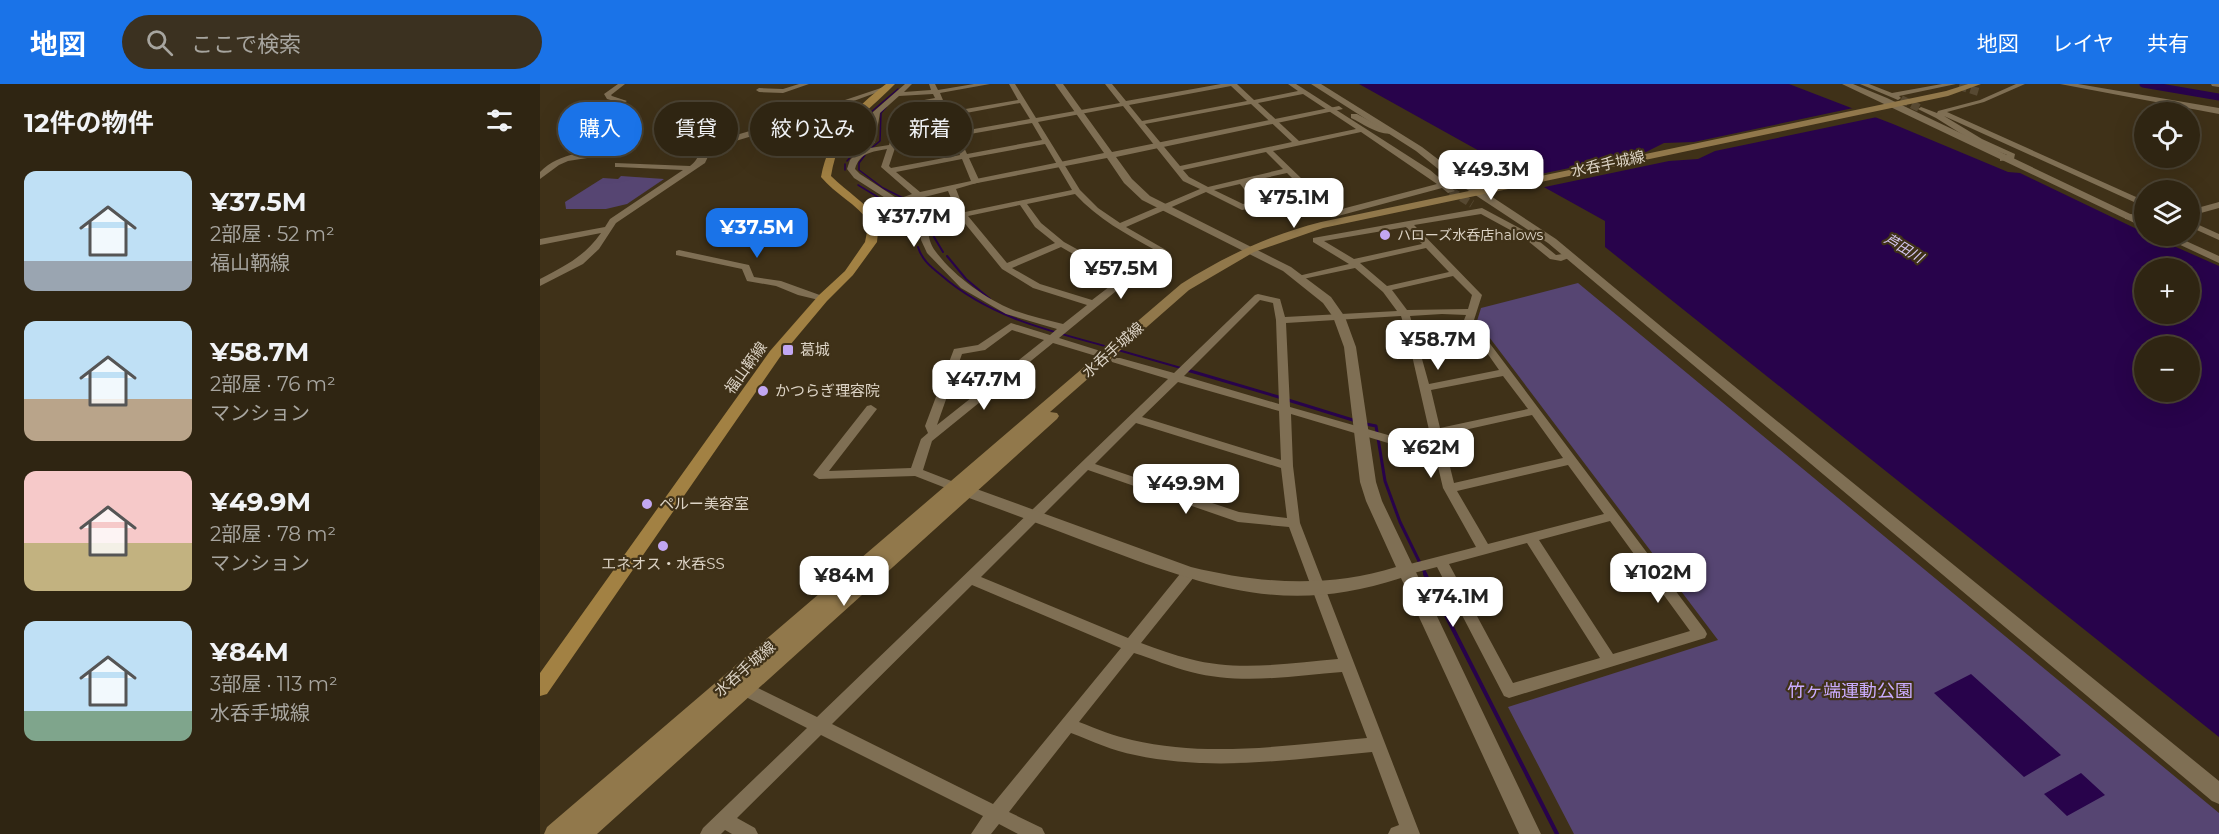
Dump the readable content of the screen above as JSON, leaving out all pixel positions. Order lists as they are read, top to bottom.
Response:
{
  "streets": {
    "main road": ["水呑手城線", "福山鞆線"]
  },
  "water": ["芦田川"],
  "parks": ["竹ヶ端運動公園"],
  "places": {
    "other": [
      "ハローズ水呑店halows",
      "かつらぎ理容院",
      "ペルー美容室",
      "エネオス・水呑SS"
    ],
    "transit": ["葛城"]
  },
  "page": {
    "header": "地図",
    "search": "ここで検索",
    "nav": ["地図", "レイヤ", "共有"],
    "heading": "12件の物件",
    "map_buttons": ["+", "−"],
    "chip": [
      "購入",
      "賃貸",
      "絞り込み",
      "新着"
    ],
    "price": [
      "¥49.3M",
      "¥75.1M",
      "¥37.7M",
      "¥37.5M",
      "¥57.5M",
      "¥58.7M",
      "¥47.7M",
      "¥62M",
      "¥49.9M",
      "¥102M",
      "¥84M",
      "¥74.1M"
    ],
    "list": [
      {
        "name": "¥37.5M",
        "note": "2部屋 · 52 m² · 福山鞆線"
      },
      {
        "name": "¥58.7M",
        "note": "2部屋 · 76 m² · マンション"
      },
      {
        "name": "¥49.9M",
        "note": "2部屋 · 78 m² · マンション"
      },
      {
        "name": "¥84M",
        "note": "3部屋 · 113 m² · 水呑手城線"
      }
    ]
  }
}
